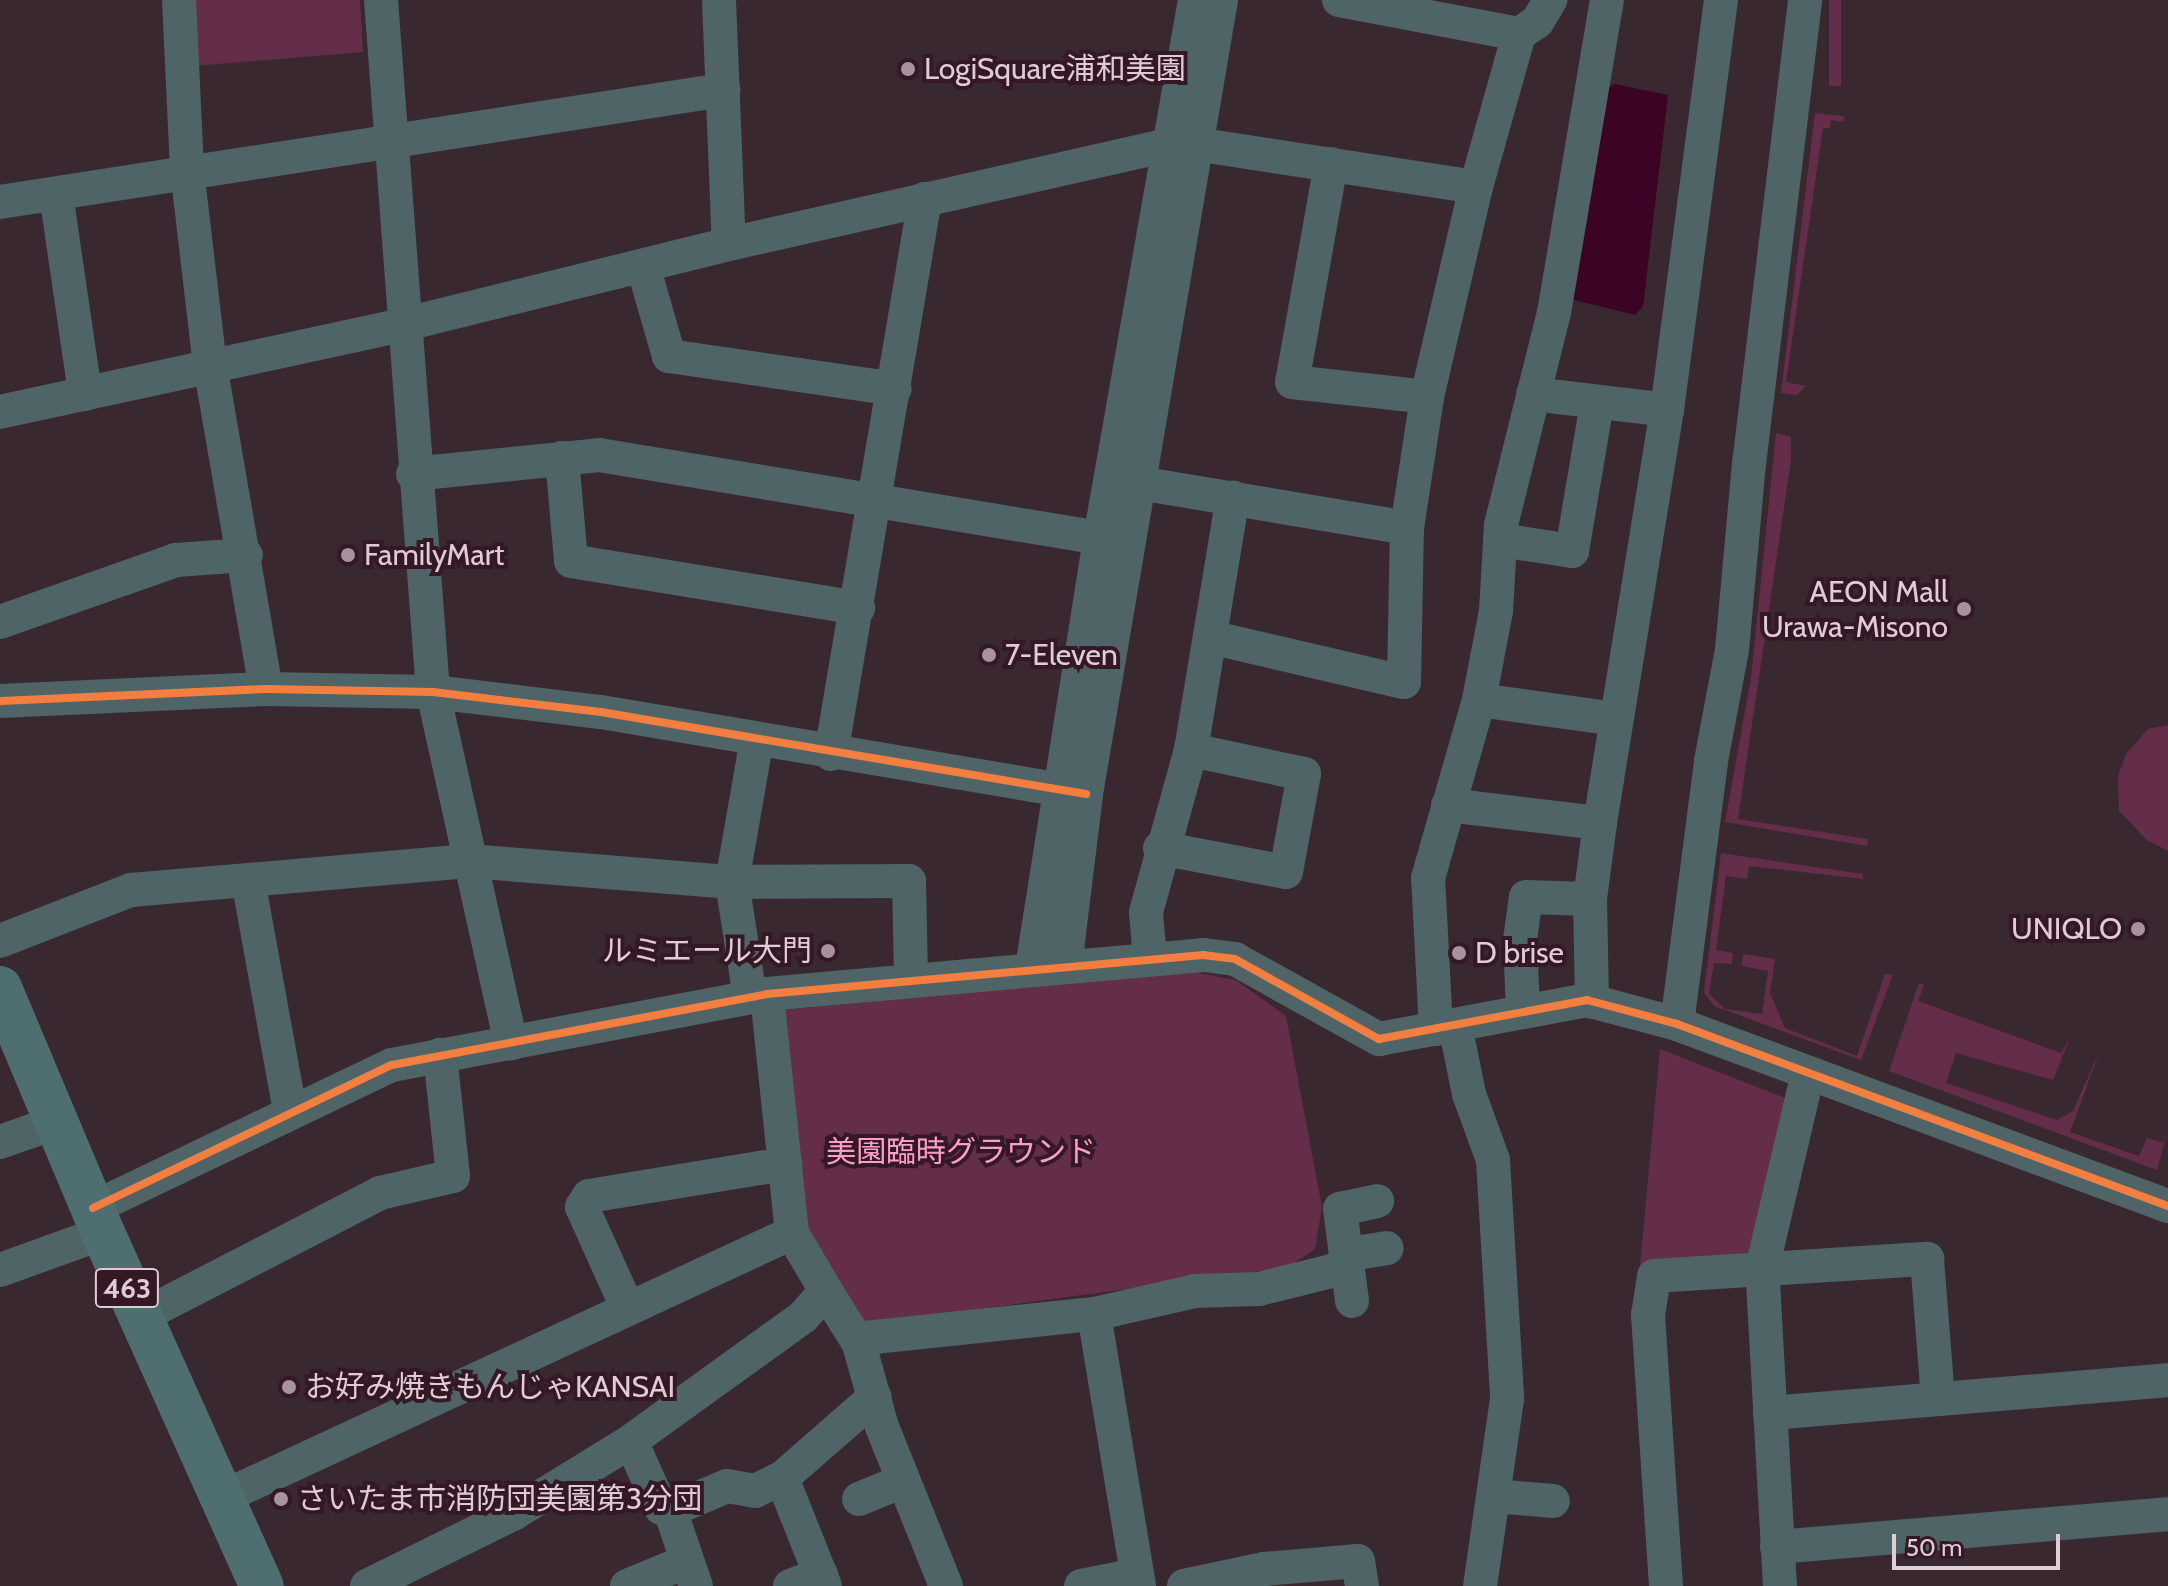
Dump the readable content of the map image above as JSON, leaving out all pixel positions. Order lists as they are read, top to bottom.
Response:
{
  "streets": {
    "highway": ["463"]
  },
  "parks": ["美園臨時グラウンド"],
  "places": [
    "LogiSquare浦和美園",
    "FamilyMart",
    "AEON Mall Urawa-Misono",
    "7-Eleven",
    "UNIQLO",
    "ルミエール大門",
    "D brise",
    "お好み焼きもんじゃKANSAI",
    "さいたま市消防団美園第3分団"
  ],
  "scale_bar": "50 m"
}
